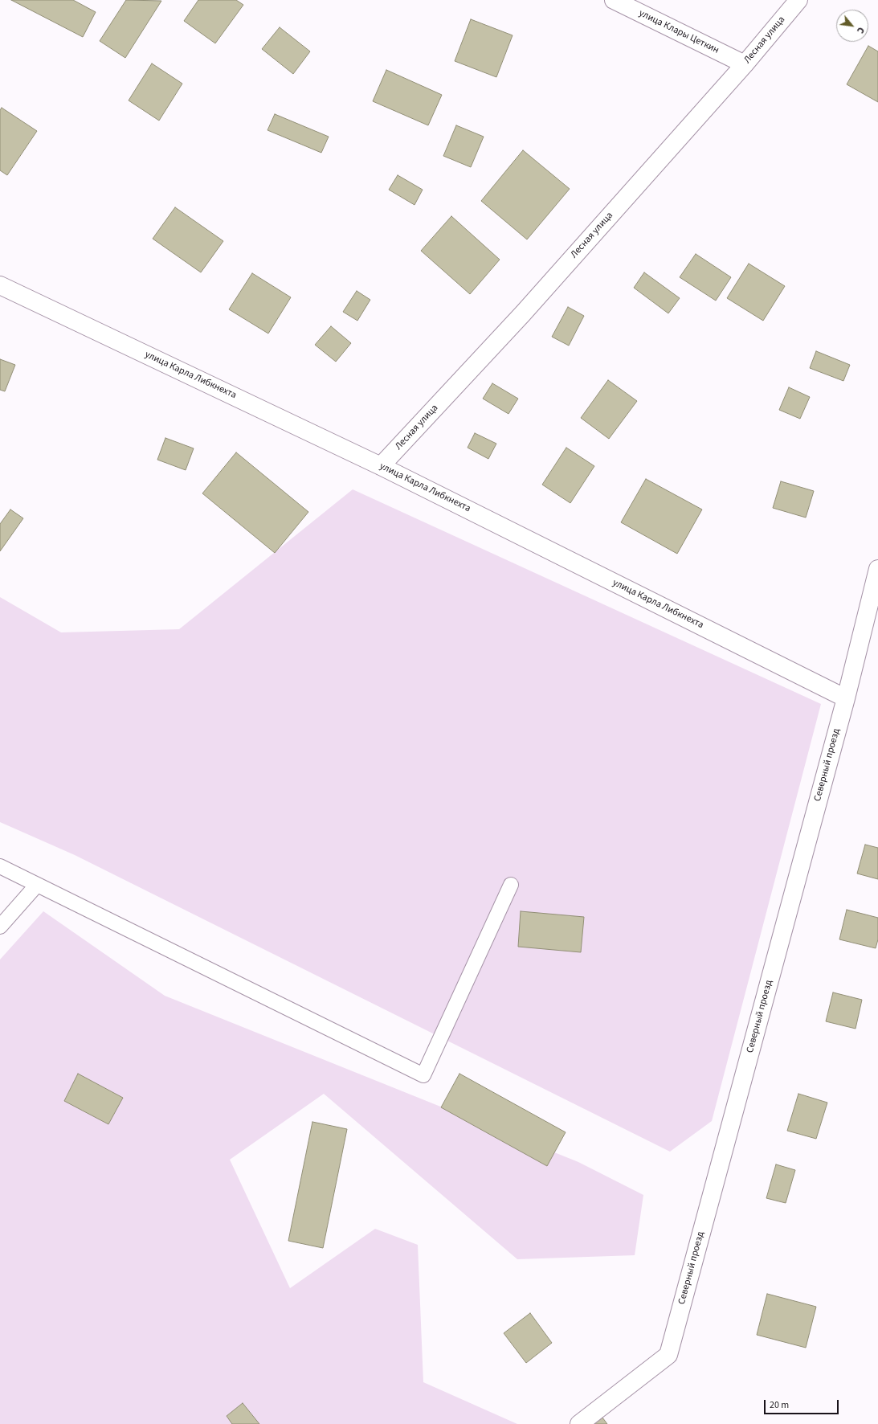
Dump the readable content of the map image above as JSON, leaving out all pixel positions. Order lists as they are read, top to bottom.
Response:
{
  "streets": {
    "street": [
      "улица Клары Цеткин",
      "Лесная улица",
      "улица Карла Либкнехта",
      "Северный проезд"
    ]
  },
  "crossings": [
    ["улица Клары Цеткин", "Лесная улица"],
    ["Лесная улица", "улица Карла Либкнехта"],
    ["улица Карла Либкнехта", "Северный проезд"]
  ],
  "scale_bar": "20 m",
  "north": "bottom right"
}
